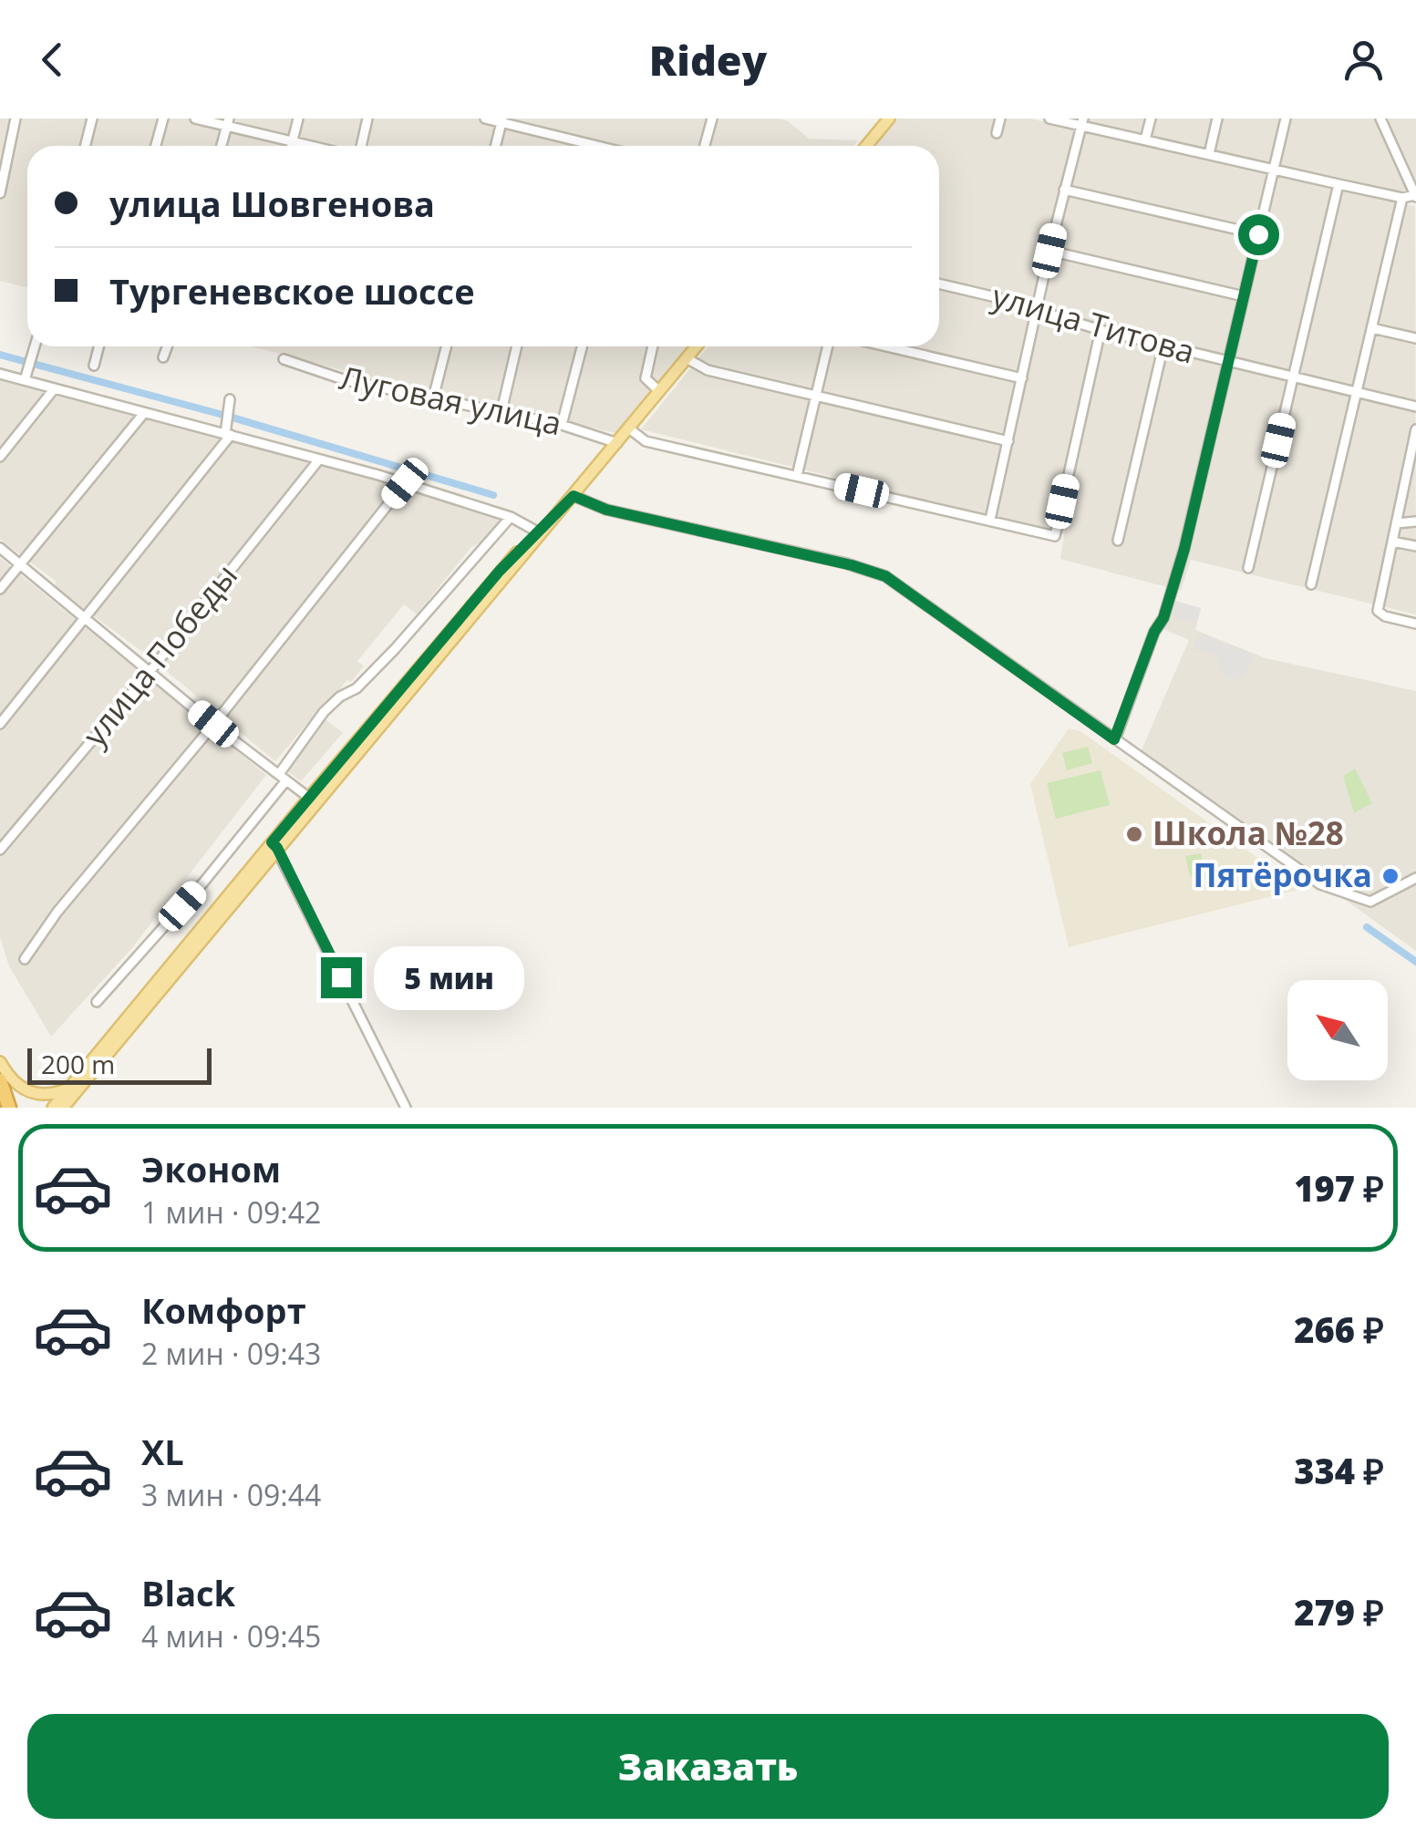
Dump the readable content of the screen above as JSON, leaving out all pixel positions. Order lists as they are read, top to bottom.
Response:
{
  "streets": {
    "street": ["улица Титова", "Луговая улица", "улица Победы"]
  },
  "places": ["Школа №28", "Пятёрочка"],
  "scale_bar": "200 m",
  "north": "top left",
  "page": {
    "header": "Ridey",
    "banner": ["улица Шовгенова", "Тургеневское шоссе"],
    "bubble": "5 мин",
    "scale": "200 m",
    "list": [
      {
        "name": "Эконом",
        "note": "1 мин · 09:42",
        "value": "197 ₽"
      },
      {
        "name": "Комфорт",
        "note": "2 мин · 09:43",
        "value": "266 ₽"
      },
      {
        "name": "XL",
        "note": "3 мин · 09:44",
        "value": "334 ₽"
      },
      {
        "name": "Black",
        "note": "4 мин · 09:45",
        "value": "279 ₽"
      }
    ],
    "buttons": "Заказать"
  }
}
